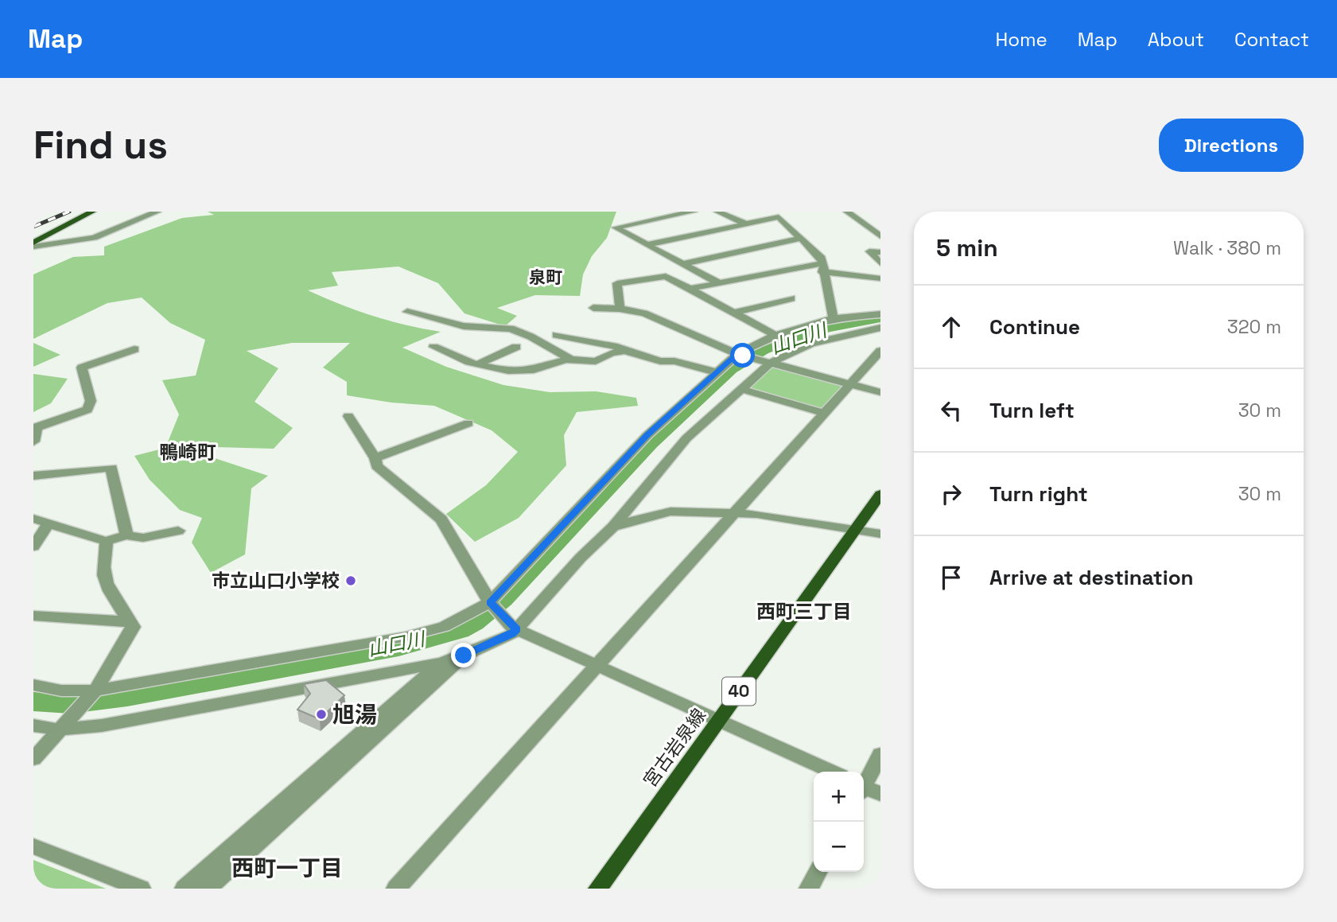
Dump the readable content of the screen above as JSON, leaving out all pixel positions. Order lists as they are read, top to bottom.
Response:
{
  "streets": {
    "main road": ["40", "宮古岩泉線"]
  },
  "districts": [
    "泉町",
    "鴨崎町",
    "西町三丁目",
    "西町一丁目"
  ],
  "water": ["山口川"],
  "places": ["市立山口小学校", "旭湯"],
  "page": {
    "header": "Map",
    "nav": [
      "Home",
      "Map",
      "About",
      "Contact"
    ],
    "buttons": "Directions",
    "title": "Find us",
    "heading": ["5 min", "Walk · 380 m"],
    "list": [
      ["Continue", "320 m"],
      ["Turn left", "30 m"],
      ["Turn right", "30 m"],
      "Arrive at destination"
    ],
    "map_buttons": ["+", "−"]
  }
}
